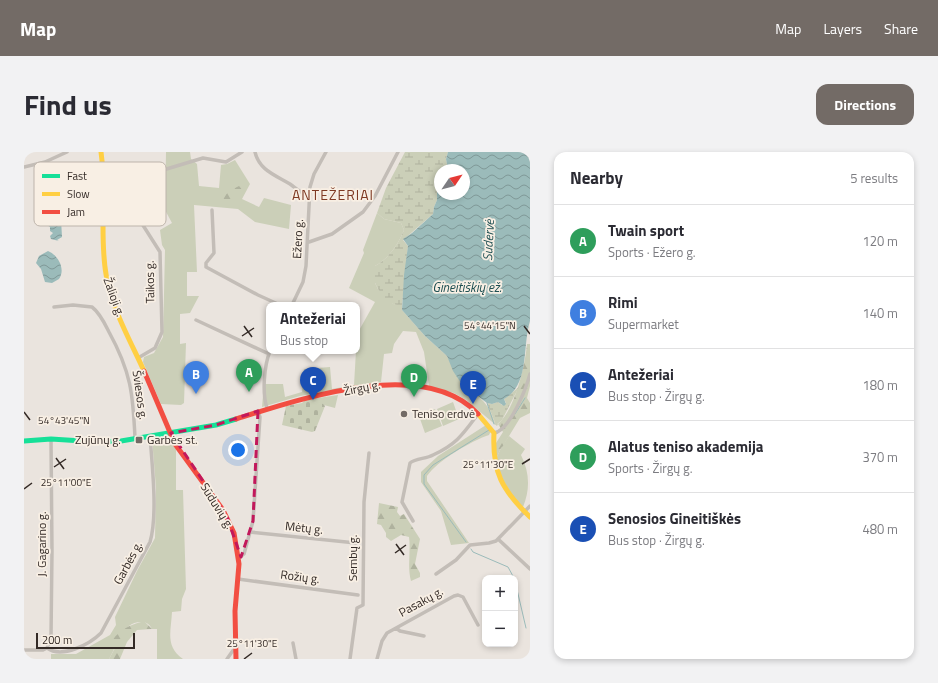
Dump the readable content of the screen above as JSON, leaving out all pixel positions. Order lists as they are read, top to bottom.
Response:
{
  "streets": {
    "street": [
      "Ežero g.",
      "Taikos g.",
      "Žalioji g.",
      "Žirgų g.",
      "Šviesos g.",
      "Zujūnų g.",
      "Sūduvių g.",
      "Mėtų g.",
      "J. Gagarino g.",
      "Sembų g.",
      "Garbės g.",
      "Rožių g.",
      "Pasakų g."
    ]
  },
  "crossings": [
    ["Taikos g.", "Žalioji g."],
    ["Žalioji g.", "Žirgų g."],
    ["Žalioji g.", "Zujūnų g."],
    ["Žalioji g.", "Sūduvių g."],
    ["Žirgų g.", "Zujūnų g."],
    ["Žirgų g.", "Sūduvių g."],
    ["Šviesos g.", "Zujūnų g."],
    ["Zujūnų g.", "Sūduvių g."],
    ["Zujūnų g.", "J. Gagarino g."],
    ["Zujūnų g.", "Garbės g."],
    ["Sūduvių g.", "Rožių g."],
    ["J. Gagarino g.", "Garbės g."]
  ],
  "districts": ["ANTEŽERIAI"],
  "water": ["Sudervė", "Gineitiškių ež."],
  "places": {
    "other": ["Teniso erdvė"],
    "transit": ["Garbės st."]
  },
  "legend": ["Fast", "Slow", "Jam"],
  "scale_bar": "200 m",
  "north": "top right",
  "page": {
    "header": "Map",
    "nav": ["Map", "Layers", "Share"],
    "title": "Find us",
    "buttons": "Directions",
    "heading": ["Nearby", "5 results"],
    "list": [
      {
        "mark": "A",
        "name": "Twain sport",
        "note": "Sports · Ežero g.",
        "value": "120 m"
      },
      {
        "mark": "B",
        "name": "Rimi",
        "note": "Supermarket",
        "value": "140 m"
      },
      {
        "mark": "C",
        "name": "Antežeriai",
        "note": "Bus stop · Žirgų g.",
        "value": "180 m"
      },
      {
        "mark": "D",
        "name": "Alatus teniso akademija",
        "note": "Sports · Žirgų g.",
        "value": "370 m"
      },
      {
        "mark": "E",
        "name": "Senosios Gineitiškės",
        "note": "Bus stop · Žirgų g.",
        "value": "480 m"
      }
    ],
    "popup": ["Antežeriai", "Bus stop"],
    "pins": [
      "A",
      "B",
      "D",
      "C",
      "E"
    ],
    "map_buttons": ["+", "−"],
    "scale": "200 m"
  },
  "coordinates": [
    "54°44'15\"N",
    "54°43'45\"N",
    "25°11'30\"E",
    "25°11'00\"E"
  ]
}
